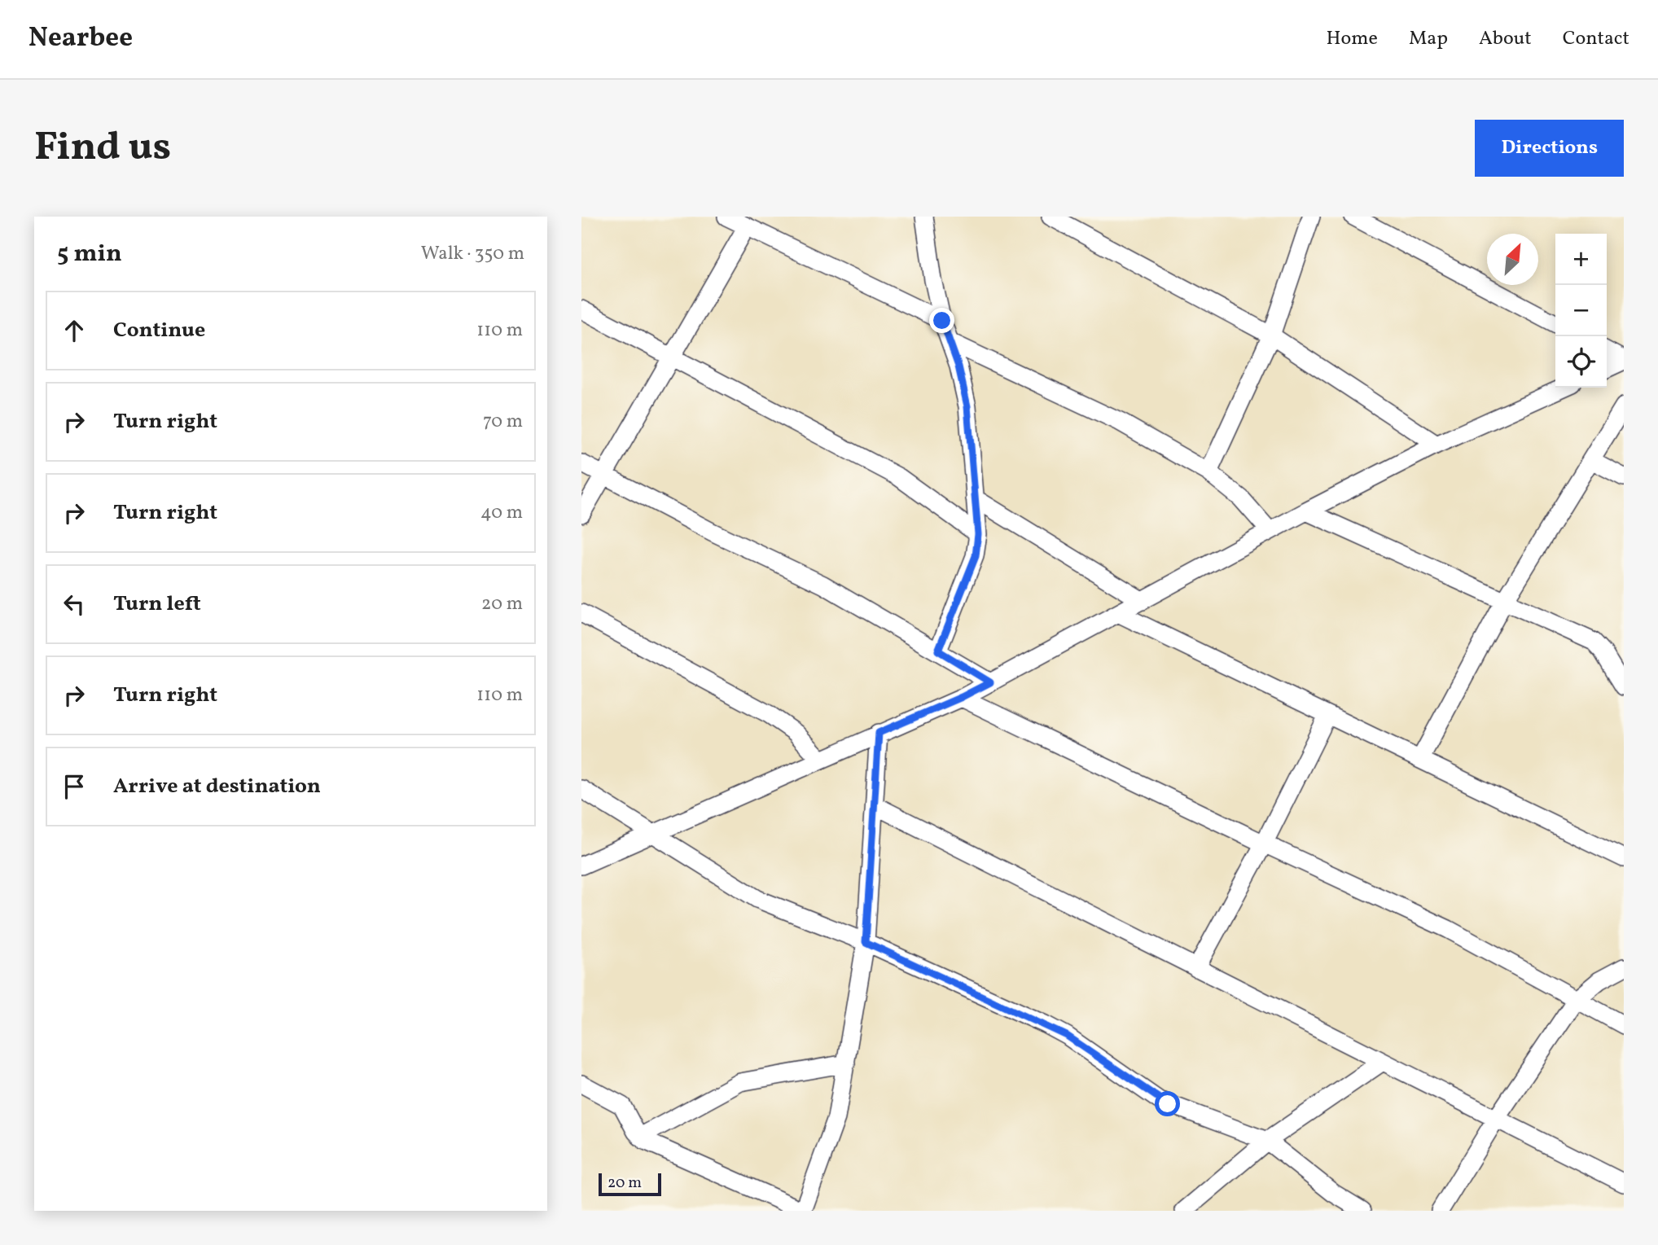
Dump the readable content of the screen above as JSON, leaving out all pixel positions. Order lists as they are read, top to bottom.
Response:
{
  "scale_bar": "20 m",
  "north": "top right",
  "page": {
    "header": "Nearbee",
    "nav": [
      "Home",
      "Map",
      "About",
      "Contact"
    ],
    "buttons": "Directions",
    "title": "Find us",
    "heading": ["5 min", "Walk · 350 m"],
    "map_buttons": ["+", "−"],
    "list": [
      ["Continue", "110 m"],
      ["Turn right", "70 m"],
      ["Turn right", "40 m"],
      ["Turn left", "20 m"],
      ["Turn right", "110 m"],
      "Arrive at destination"
    ],
    "scale": "20 m"
  }
}
